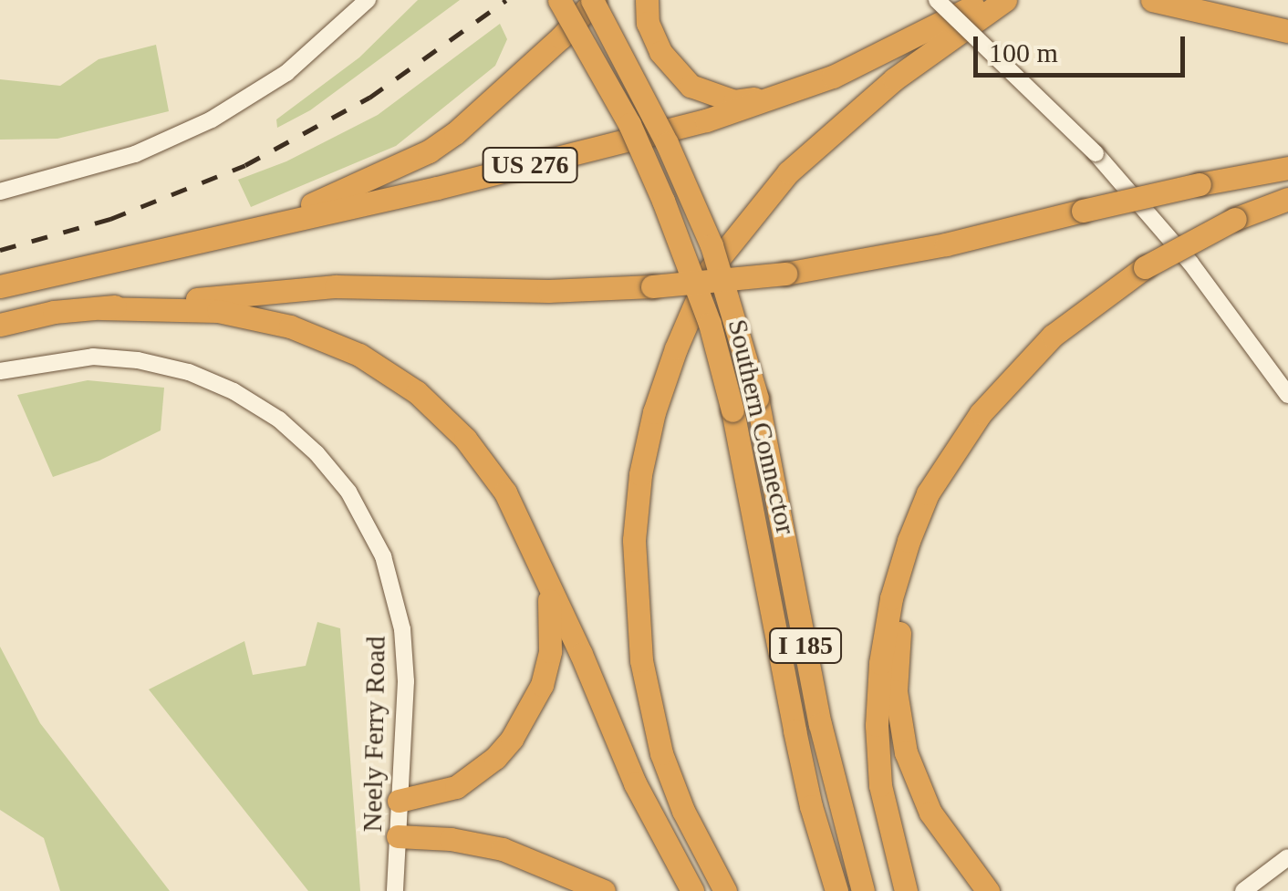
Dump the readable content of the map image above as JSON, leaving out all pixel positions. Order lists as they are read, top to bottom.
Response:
{
  "streets": {
    "highway": ["US 276", "Southern Connector", "I 185"],
    "street": ["Neely Ferry Road"]
  },
  "scale_bar": "100 m"
}
